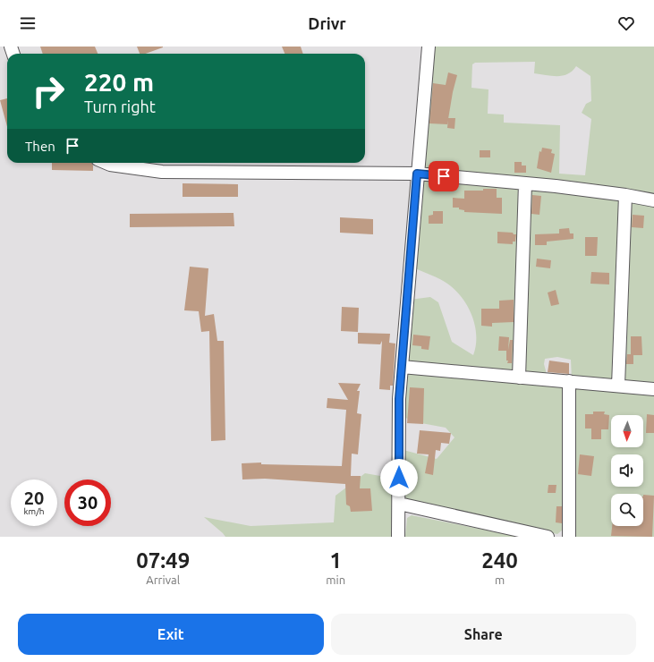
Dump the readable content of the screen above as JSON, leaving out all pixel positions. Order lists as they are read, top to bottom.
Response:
{
  "north": "bottom",
  "page": {
    "header": "Drivr",
    "turn": ["220 m", "Turn right"],
    "then": "Then",
    "speed": "20 km/h",
    "limit": "30",
    "eta": [
      "07:49",
      "Arrival",
      "1",
      "min",
      "240",
      "m"
    ],
    "buttons": ["Exit", "Share"]
  }
}
